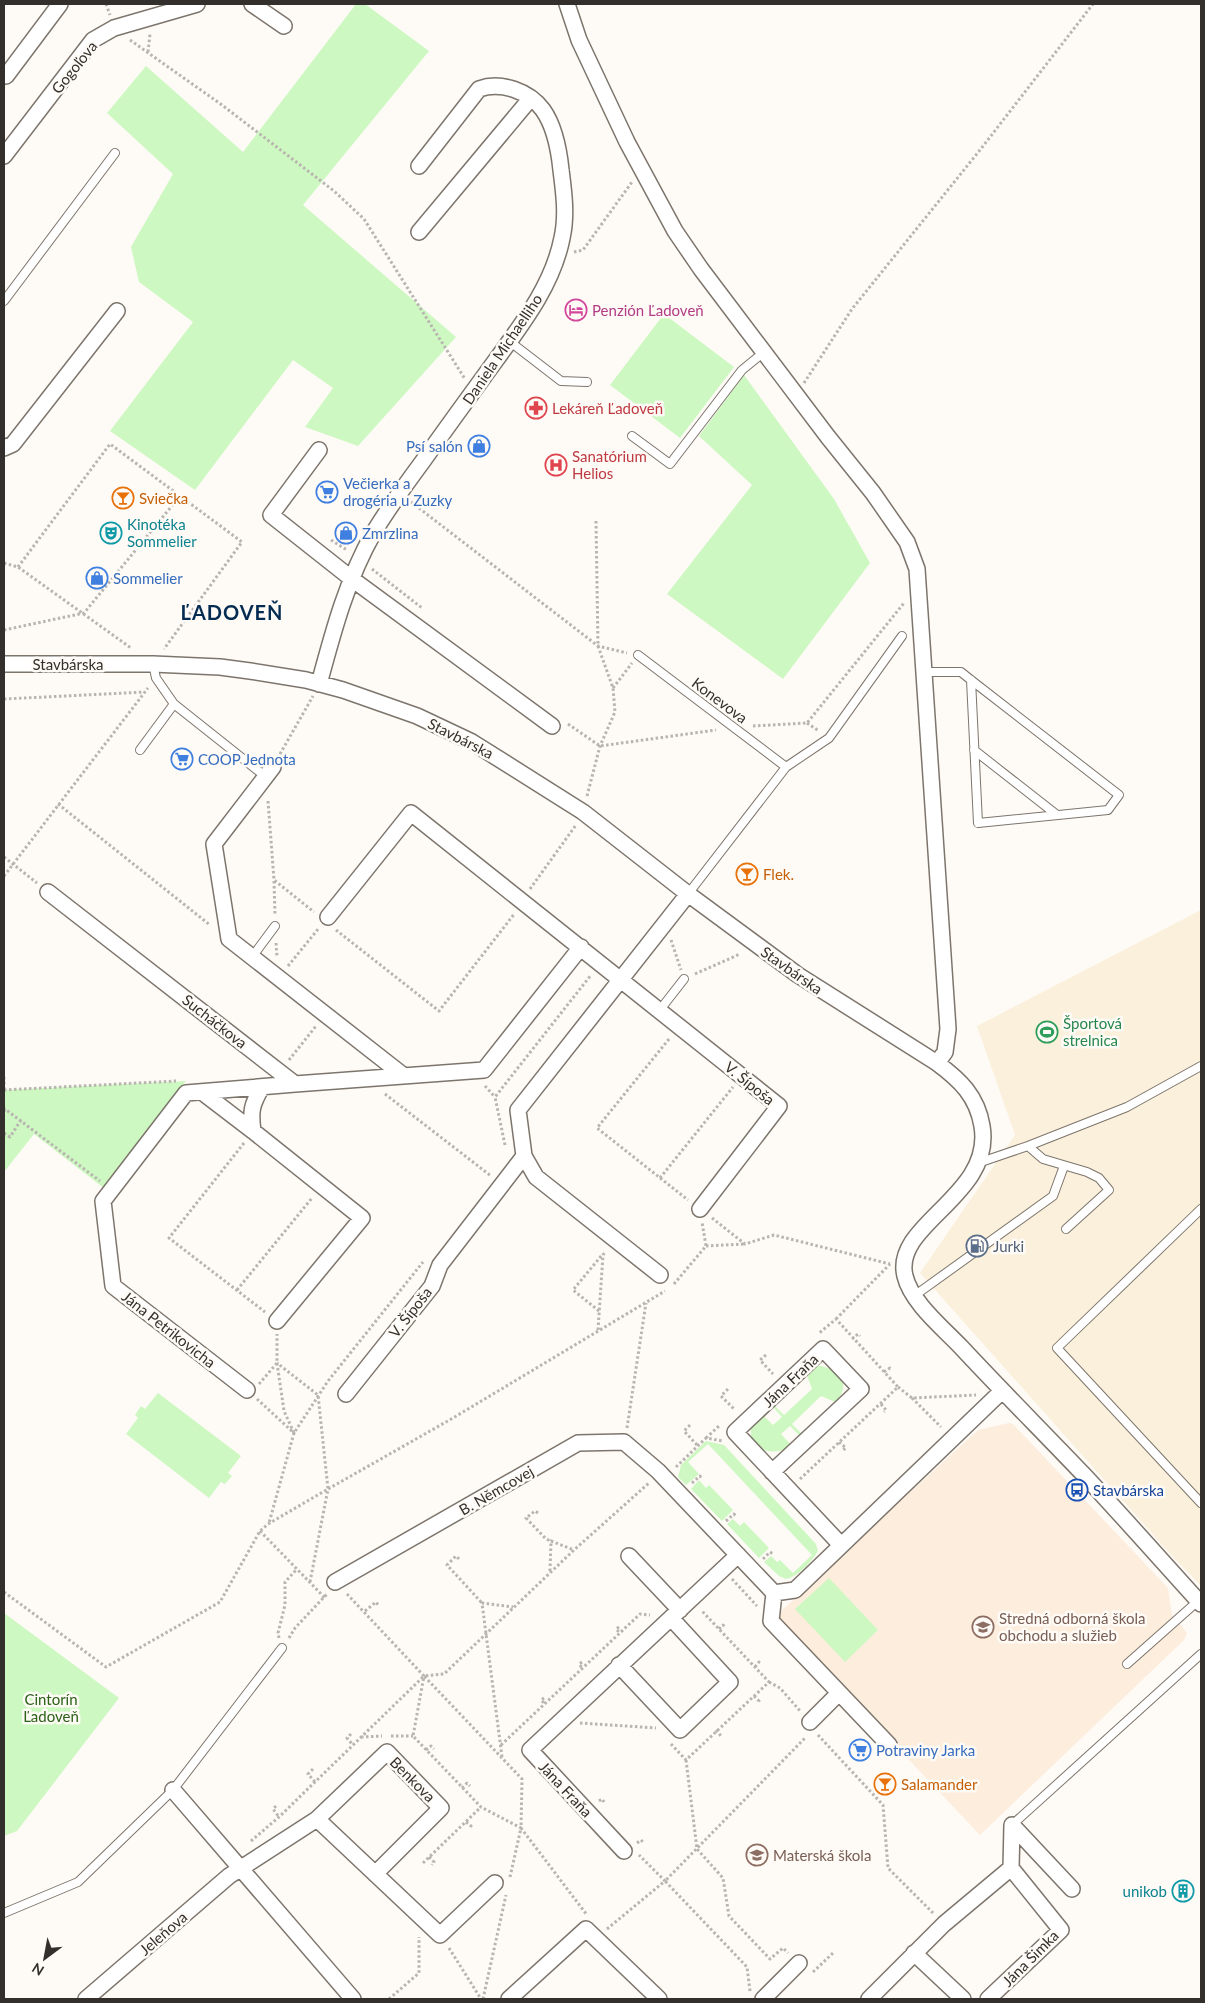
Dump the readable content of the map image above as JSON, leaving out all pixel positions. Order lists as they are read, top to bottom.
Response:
{
  "streets": {
    "street": [
      "Gogoľova",
      "Daniela Michaelliho",
      "Stavbárska",
      "Sucháčkova",
      "V. Šípoša",
      "Jána Petrikovicha",
      "Jána Fraňa",
      "B. Němcovej",
      "Benkova",
      "Jeleňova",
      "Jána Šimka"
    ],
    "lane": ["Konevova"]
  },
  "crossings": [
    ["Daniela Michaelliho", "Stavbárska"],
    ["Sucháčkova", "Jána Petrikovicha"],
    ["Benkova", "Jeleňova"]
  ],
  "districts": ["ĽADOVEŇ"],
  "parks": ["Cintorín Ľadoveň"],
  "places": {
    "hotel": ["Penzión Ľadoveň"],
    "pharmacy": ["Lekáreň Ľadoveň"],
    "shop": ["Psí salón", "Zmrzlina", "Sommelier"],
    "hospital": ["Sanatórium Helios"],
    "supermarket": ["Večierka a drogéria u Zuzky", "COOP Jednota", "Potraviny Jarka"],
    "bar": ["Sviečka", "Flek.", "Salamander"],
    "theatre": ["Kinotéka Sommelier"],
    "sports": ["Športová strelnica"],
    "fuel station": ["Jurki"],
    "bus stop": ["Stavbárska"],
    "school or university": ["Stredná odborná škola obchodu a služieb", "Materská škola"],
    "building": ["unikob"]
  },
  "north": "bottom left"
}
